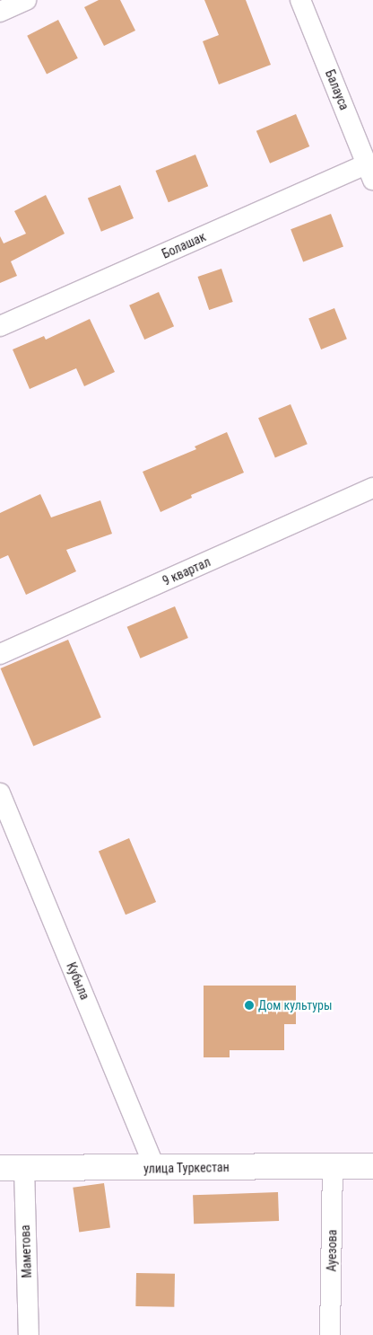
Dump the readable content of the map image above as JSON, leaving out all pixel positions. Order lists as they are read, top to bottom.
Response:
{
  "streets": {
    "street": [
      "Балауса",
      "Болашак",
      "9 квартал",
      "Кубыла",
      "улица Туркестан",
      "Ауезова",
      "Маметова"
    ]
  },
  "crossings": [
    ["Балауса", "Болашак"],
    ["Кубыла", "улица Туркестан"],
    ["улица Туркестан", "Ауезова"],
    ["улица Туркестан", "Маметова"]
  ],
  "places": ["Дом культуры"]
}
